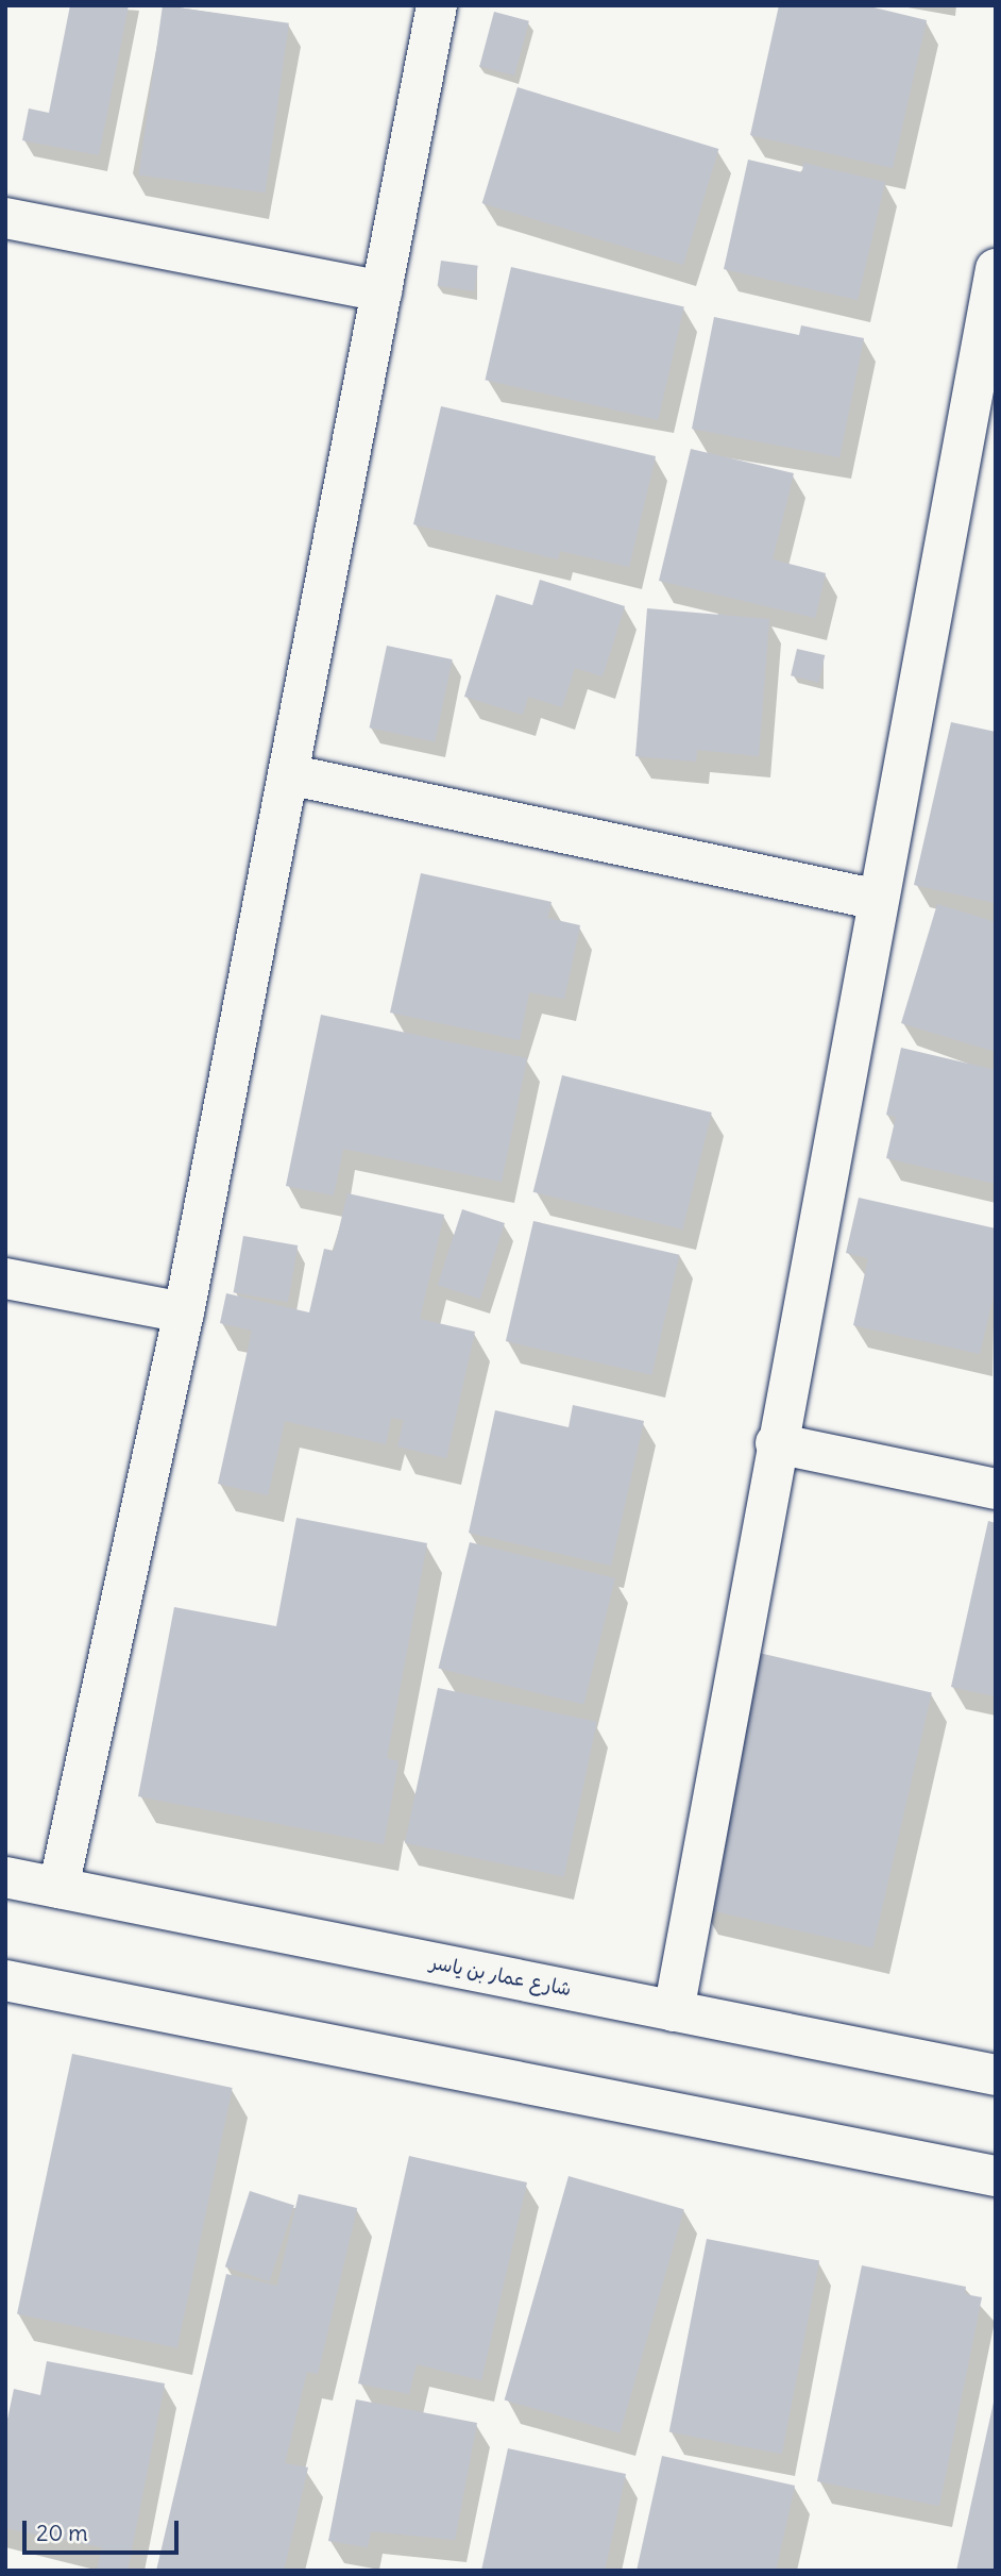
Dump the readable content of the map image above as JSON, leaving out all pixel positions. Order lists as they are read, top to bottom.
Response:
{
  "streets": {
    "street": ["شارع عمار بن ياسر"]
  },
  "scale_bar": "20 m"
}
